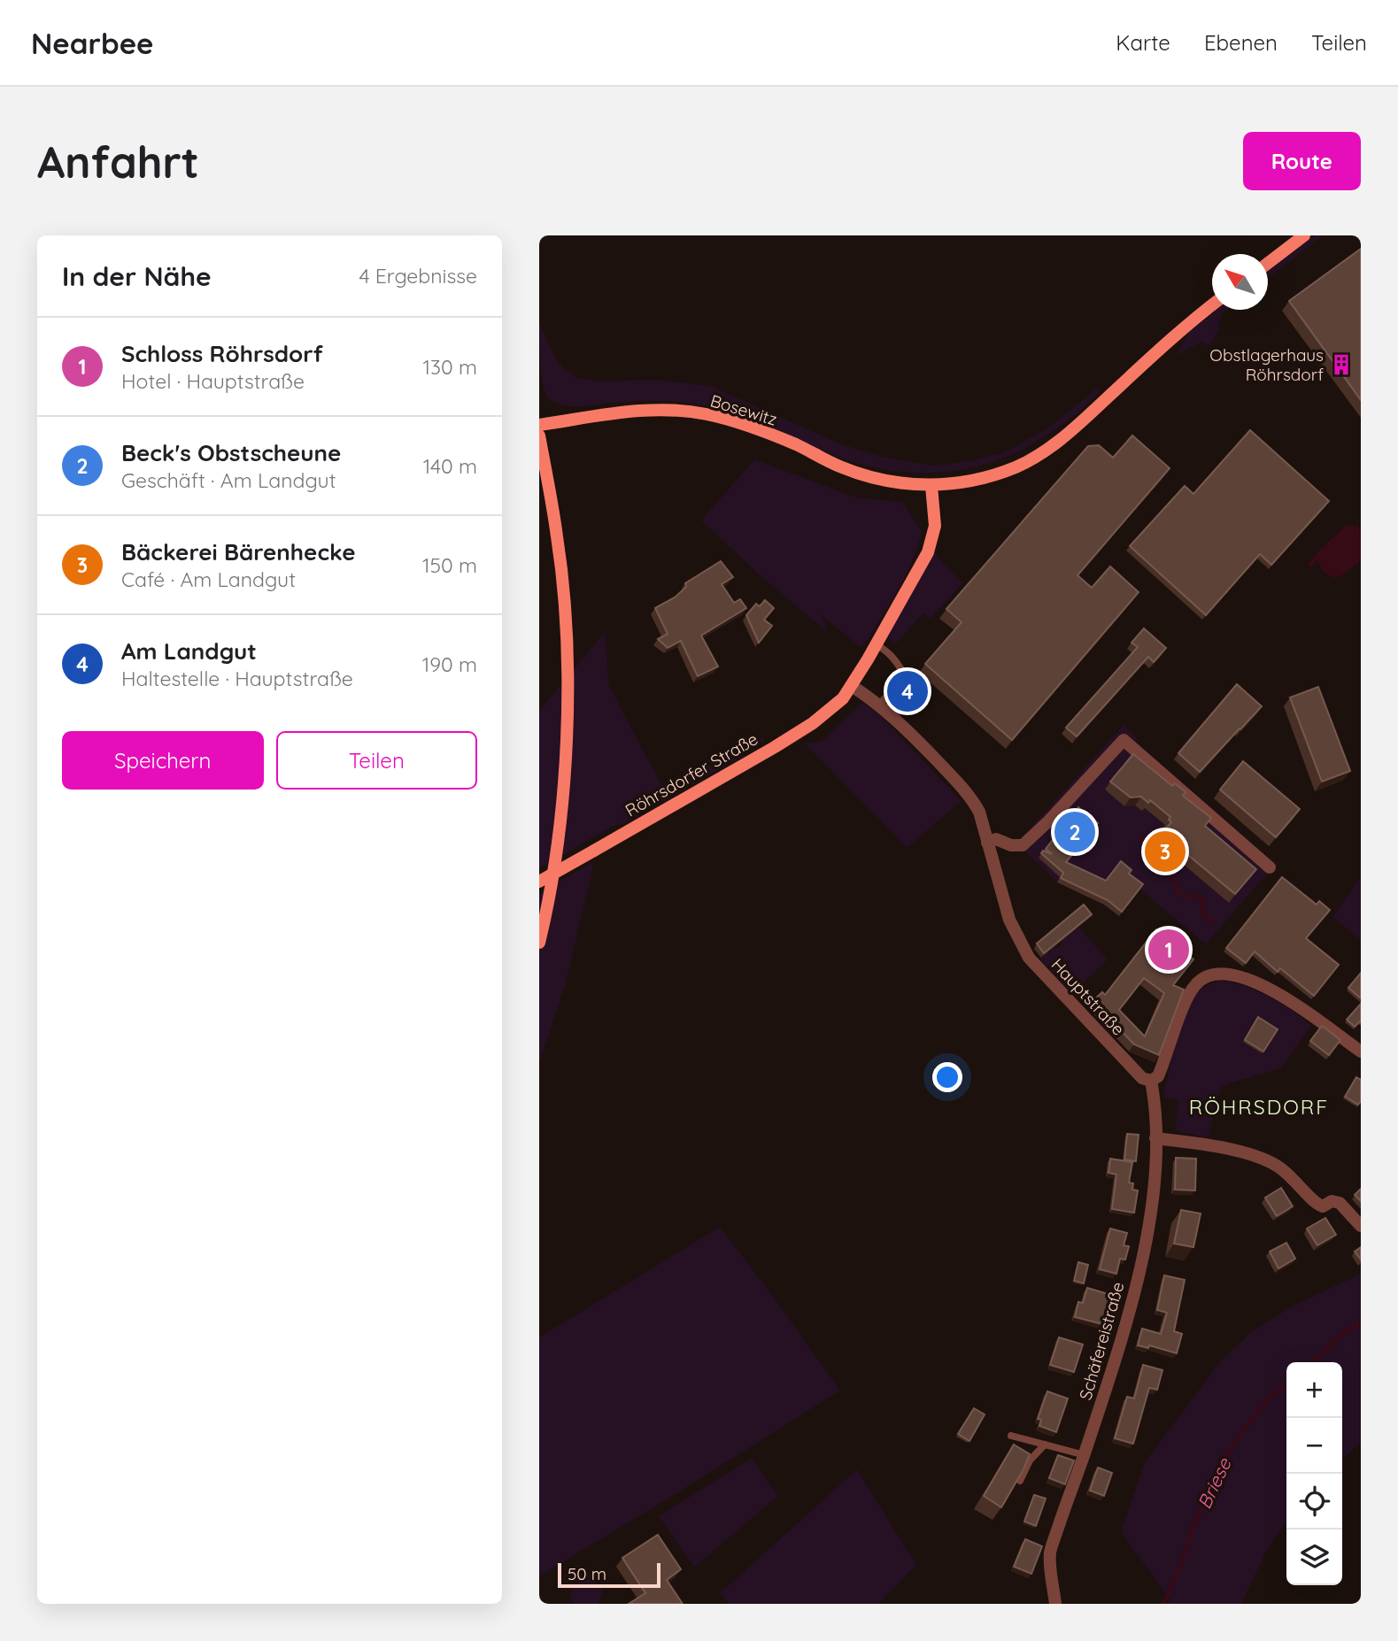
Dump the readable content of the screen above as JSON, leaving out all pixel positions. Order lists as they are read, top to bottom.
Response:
{
  "streets": {
    "street": [
      "Bosewitz",
      "Röhrsdorfer Straße",
      "Hauptstraße",
      "Schäfereistraße"
    ]
  },
  "crossings": [
    ["Röhrsdorfer Straße", "Hauptstraße"],
    ["Hauptstraße", "Schäfereistraße"]
  ],
  "districts": ["RÖHRSDORF"],
  "water": ["Briese"],
  "places": {
    "building": ["Obstlagerhaus Röhrsdorf"]
  },
  "scale_bar": "50 m",
  "north": "top left",
  "page": {
    "header": "Nearbee",
    "nav": ["Karte", "Ebenen", "Teilen"],
    "buttons": [
      "Route",
      ["Speichern", "Teilen"]
    ],
    "title": "Anfahrt",
    "heading": ["In der Nähe", "4 Ergebnisse"],
    "list": [
      {
        "mark": "1",
        "name": "Schloss Röhrsdorf",
        "note": "Hotel · Hauptstraße",
        "value": "130 m"
      },
      {
        "mark": "2",
        "name": "Beck's Obstscheune",
        "note": "Geschäft · Am Landgut",
        "value": "140 m"
      },
      {
        "mark": "3",
        "name": "Bäckerei Bärenhecke",
        "note": "Café · Am Landgut",
        "value": "150 m"
      },
      {
        "mark": "4",
        "name": "Am Landgut",
        "note": "Haltestelle · Hauptstraße",
        "value": "190 m"
      }
    ],
    "pins": [
      "4",
      "2",
      "3",
      "1"
    ],
    "map_buttons": ["+", "−"],
    "scale": "50 m"
  }
}
